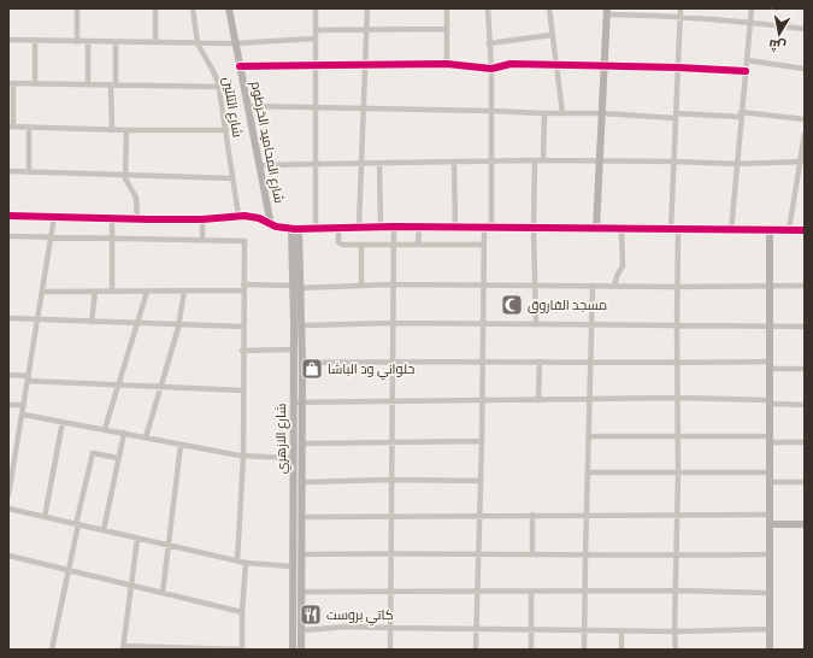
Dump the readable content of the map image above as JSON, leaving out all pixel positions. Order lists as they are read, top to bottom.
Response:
{
  "streets": {
    "street": ["شارع التلتين", "شارع المحاميد الخرطوم", "شارع الازهري"]
  },
  "places": {
    "mosque": ["مسجد الفاروق"],
    "shop": ["حلواني ود الباشا"],
    "restaurant": ["كاتي بروست"]
  },
  "north": "bottom"
}
